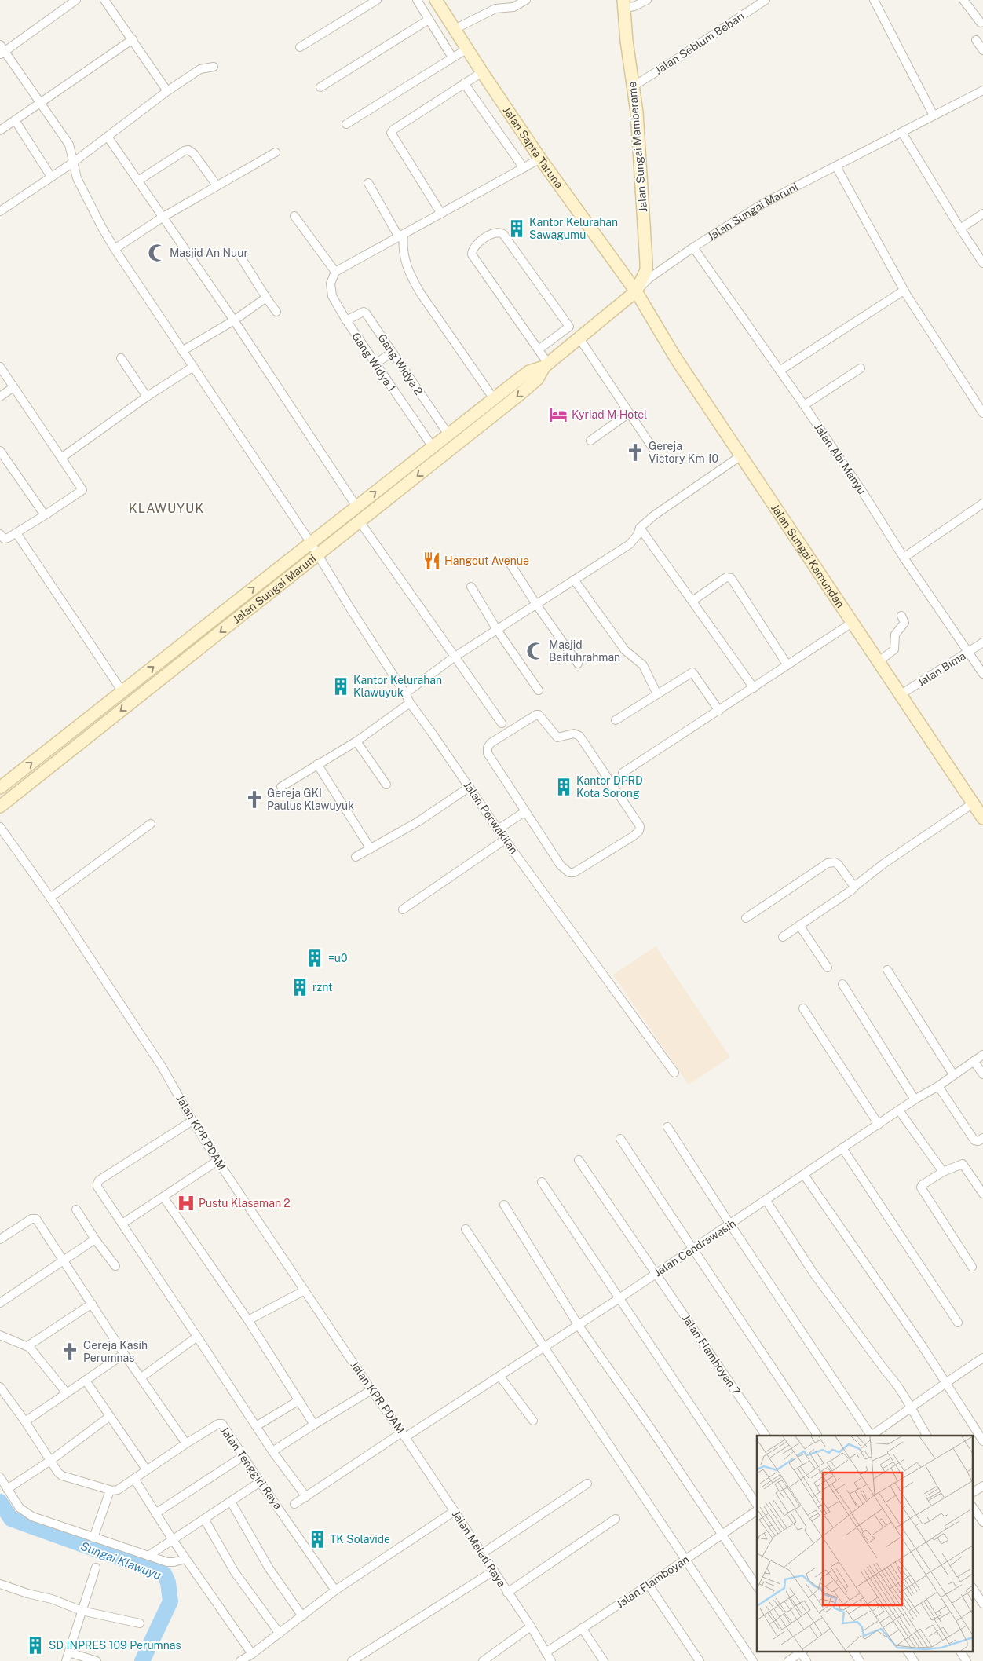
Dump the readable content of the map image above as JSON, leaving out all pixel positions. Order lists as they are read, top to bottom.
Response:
{
  "streets": {
    "main road": [
      "Jalan Sungai Mamberame",
      "Jalan Sapta Taruna",
      "Jalan Sungai Maruni",
      "Jalan Sungai Kamundan"
    ],
    "street": [
      "Jalan Seblum Bebari",
      "Gang Widya 1",
      "Gang Widya 2",
      "Jalan Abi Manyu",
      "Jalan Bima",
      "Jalan Perwakilan",
      "Jalan KPR PDAM",
      "Jalan Cendrawasih",
      "Jalan Flamboyan 7",
      "Jalan Tenggiri Raya",
      "Jalan Melati Raya",
      "Jalan Flamboyan"
    ]
  },
  "crossings": [
    ["Jalan Seblum Bebari", "Jalan Sungai Mamberame"],
    ["Jalan Sungai Mamberame", "Jalan Sapta Taruna"],
    ["Jalan Sungai Mamberame", "Jalan Sungai Maruni"],
    ["Jalan Sungai Mamberame", "Jalan Sungai Kamundan"],
    ["Jalan Sapta Taruna", "Jalan Sungai Maruni"],
    ["Jalan Sapta Taruna", "Jalan Sungai Kamundan"],
    ["Jalan Sungai Maruni", "Gang Widya 1"],
    ["Jalan Sungai Maruni", "Gang Widya 2"],
    ["Jalan Sungai Maruni", "Jalan Abi Manyu"],
    ["Jalan Sungai Maruni", "Jalan Sungai Kamundan"],
    ["Jalan Sungai Maruni", "Jalan Perwakilan"],
    ["Gang Widya 1", "Gang Widya 2"],
    ["Jalan Abi Manyu", "Jalan Bima"],
    ["Jalan Sungai Kamundan", "Jalan Bima"],
    ["Jalan KPR PDAM", "Jalan Cendrawasih"],
    ["Jalan KPR PDAM", "Jalan Tenggiri Raya"],
    ["Jalan KPR PDAM", "Jalan Melati Raya"],
    ["Jalan Cendrawasih", "Jalan Flamboyan 7"],
    ["Jalan Cendrawasih", "Jalan Tenggiri Raya"],
    ["Jalan Cendrawasih", "Jalan Melati Raya"],
    ["Jalan Tenggiri Raya", "Jalan Melati Raya"],
    ["Jalan Melati Raya", "Jalan Flamboyan"]
  ],
  "districts": ["KLAWUYUK"],
  "water": ["Sungai Klawuyu"],
  "places": {
    "building": [
      "Kantor Kelurahan Sawagumu",
      "Kantor Kelurahan Klawuyuk",
      "Kantor DPRD Kota Sorong",
      "=u0",
      "rznt",
      "TK Solavide",
      "SD INPRES 109 Perumnas"
    ],
    "mosque": ["Masjid An Nuur", "Masjid Baituhrahman"],
    "hotel": ["Kyriad M Hotel"],
    "church": ["Gereja Victory Km 10", "Gereja GKI Paulus Klawuyuk", "Gereja Kasih Perumnas"],
    "restaurant": ["Hangout Avenue"],
    "hospital": ["Pustu Klasaman 2"]
  }
}
